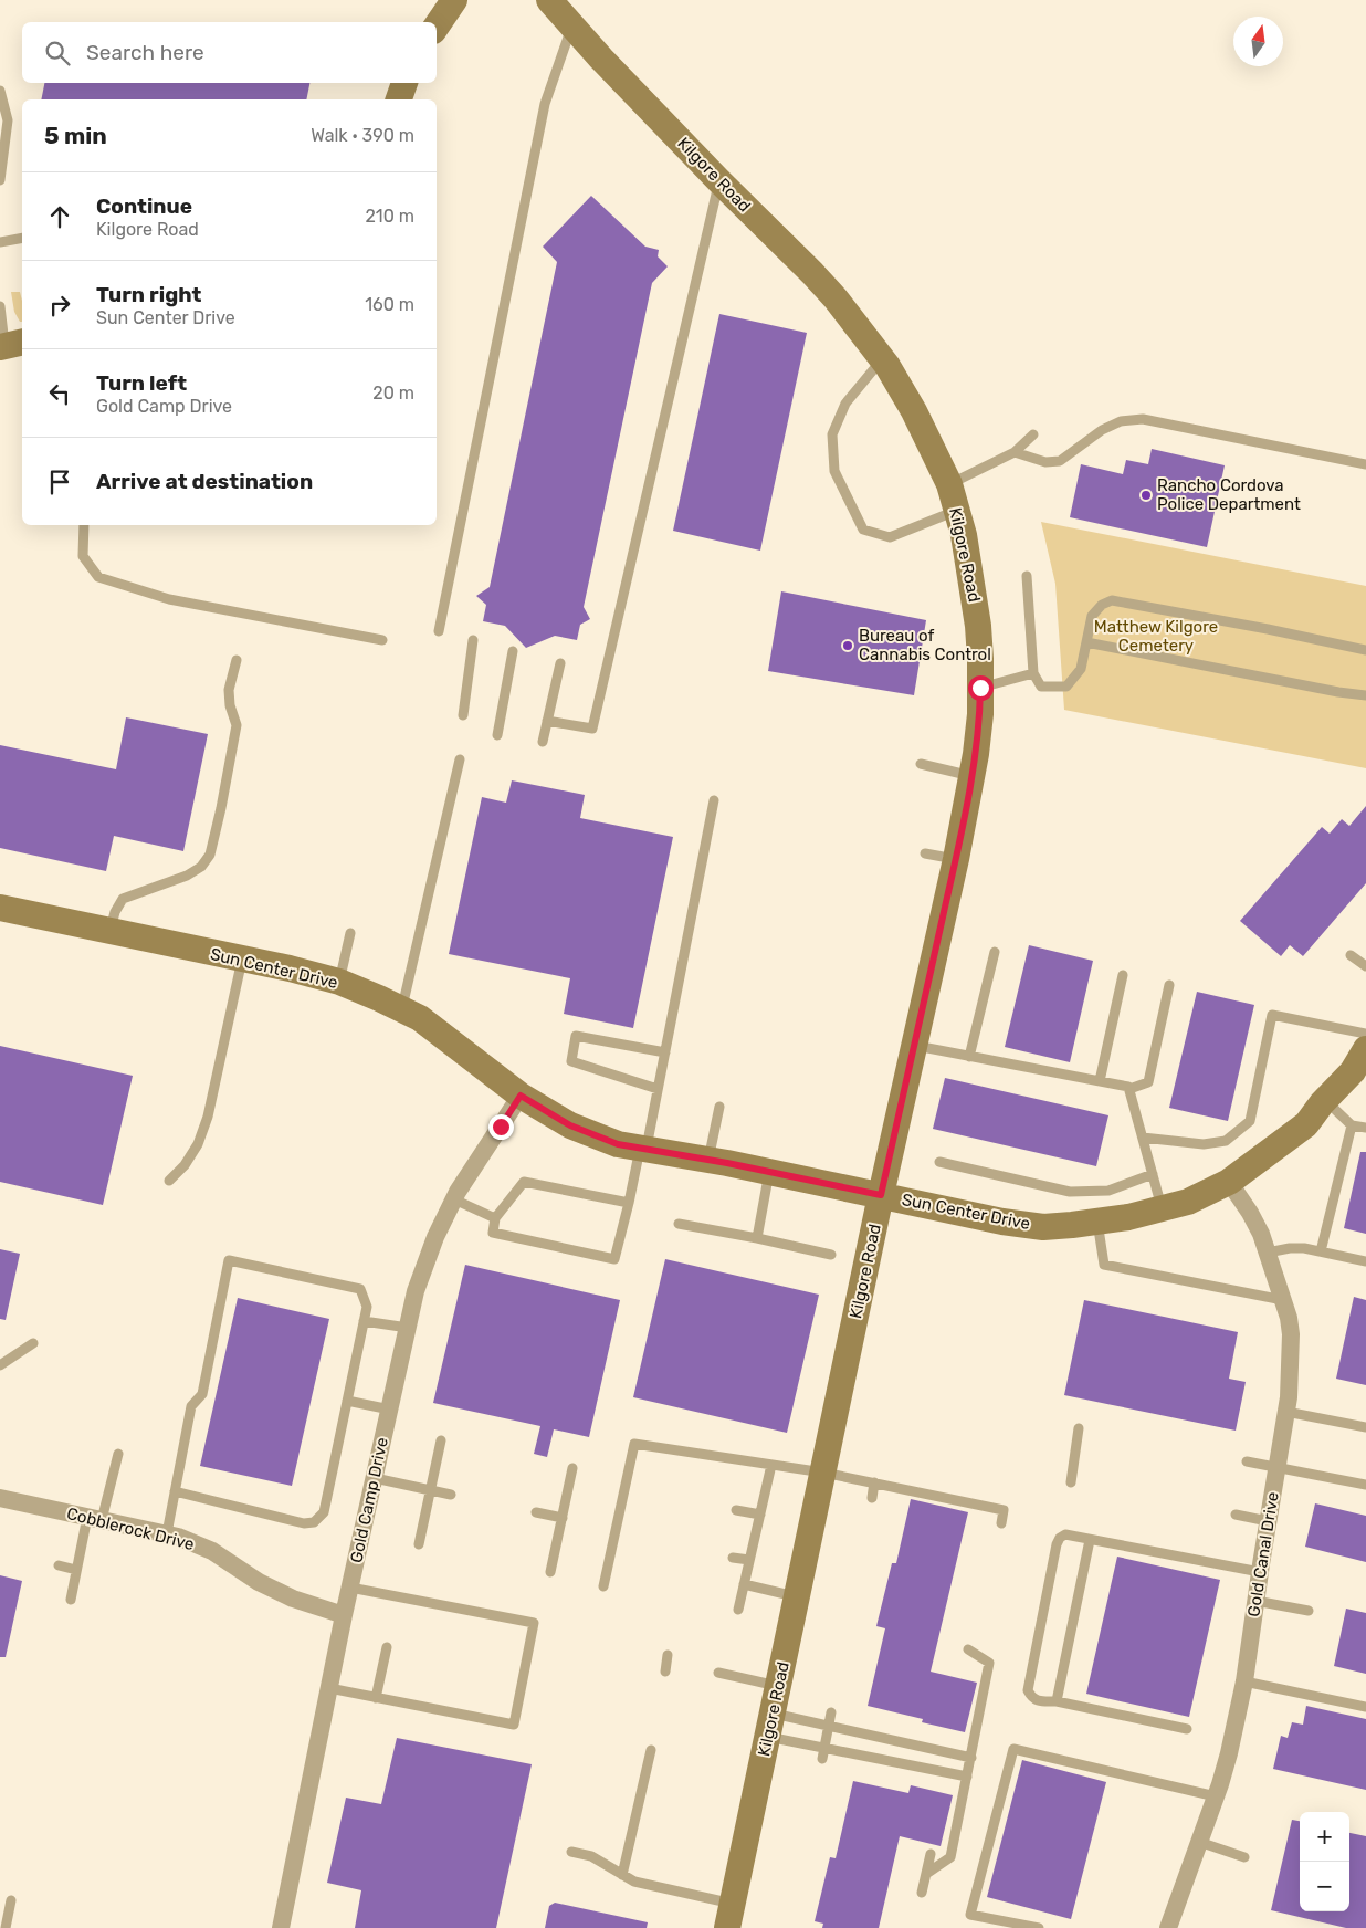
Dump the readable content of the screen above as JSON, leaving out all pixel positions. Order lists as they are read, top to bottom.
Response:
{
  "streets": {
    "street": [
      "Kilgore Road",
      "Sun Center Drive",
      "Gold Camp Drive",
      "Cobblerock Drive",
      "Gold Canal Drive"
    ]
  },
  "crossings": [
    ["Kilgore Road", "Sun Center Drive"],
    ["Sun Center Drive", "Gold Camp Drive"],
    ["Sun Center Drive", "Gold Canal Drive"],
    ["Gold Camp Drive", "Cobblerock Drive"]
  ],
  "parks": ["Matthew Kilgore Cemetery"],
  "places": ["Rancho Cordova Police Department", "Bureau of Cannabis Control"],
  "north": "top",
  "page": {
    "search": "Search here",
    "heading": ["5 min", "Walk · 390 m"],
    "list": [
      ["Continue", "Kilgore Road", "210 m"],
      ["Turn right", "Sun Center Drive", "160 m"],
      ["Turn left", "Gold Camp Drive", "20 m"],
      "Arrive at destination"
    ],
    "map_buttons": ["+", "−"]
  }
}
